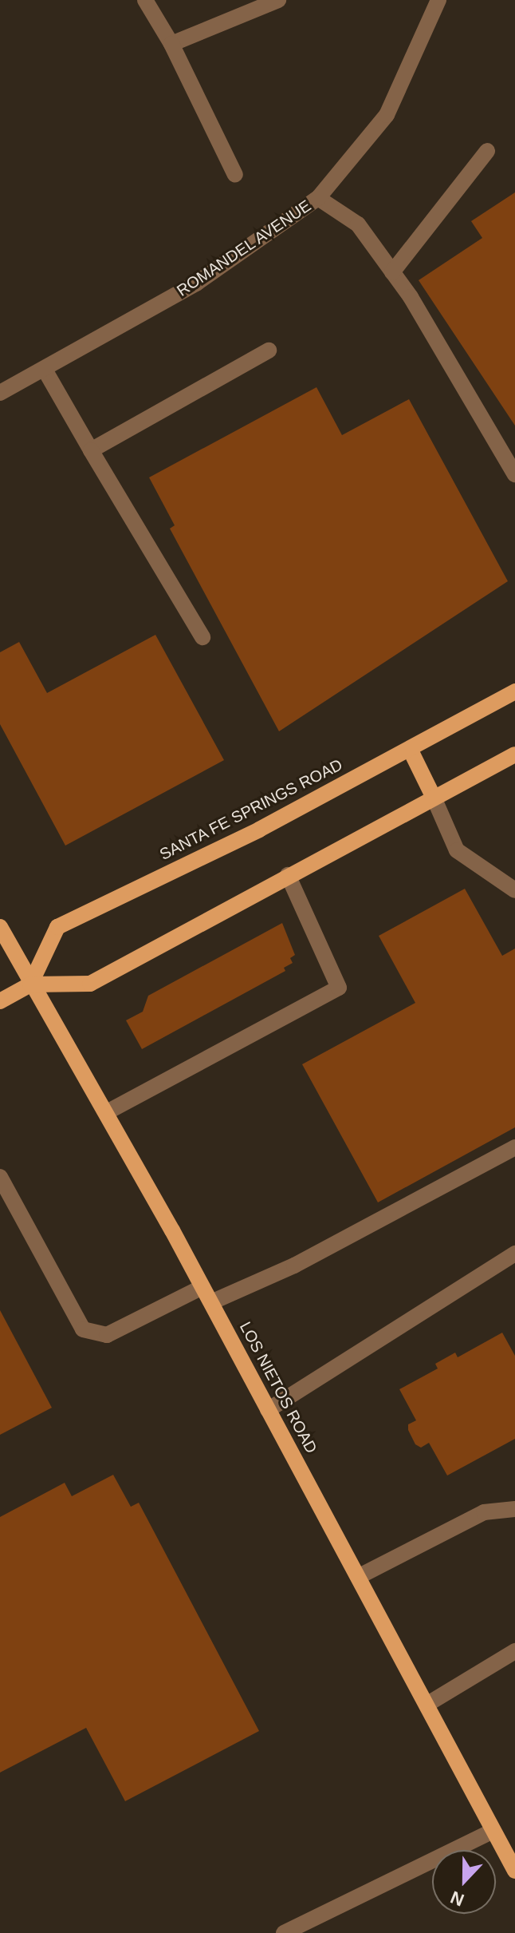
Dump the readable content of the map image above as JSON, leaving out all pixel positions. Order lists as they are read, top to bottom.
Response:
{
  "streets": {
    "main road": ["SANTA FE SPRINGS ROAD", "LOS NIETOS ROAD"],
    "street": ["ROMANDEL AVENUE"]
  },
  "crossings": [
    ["SANTA FE SPRINGS ROAD", "LOS NIETOS ROAD"]
  ],
  "north": "bottom"
}
